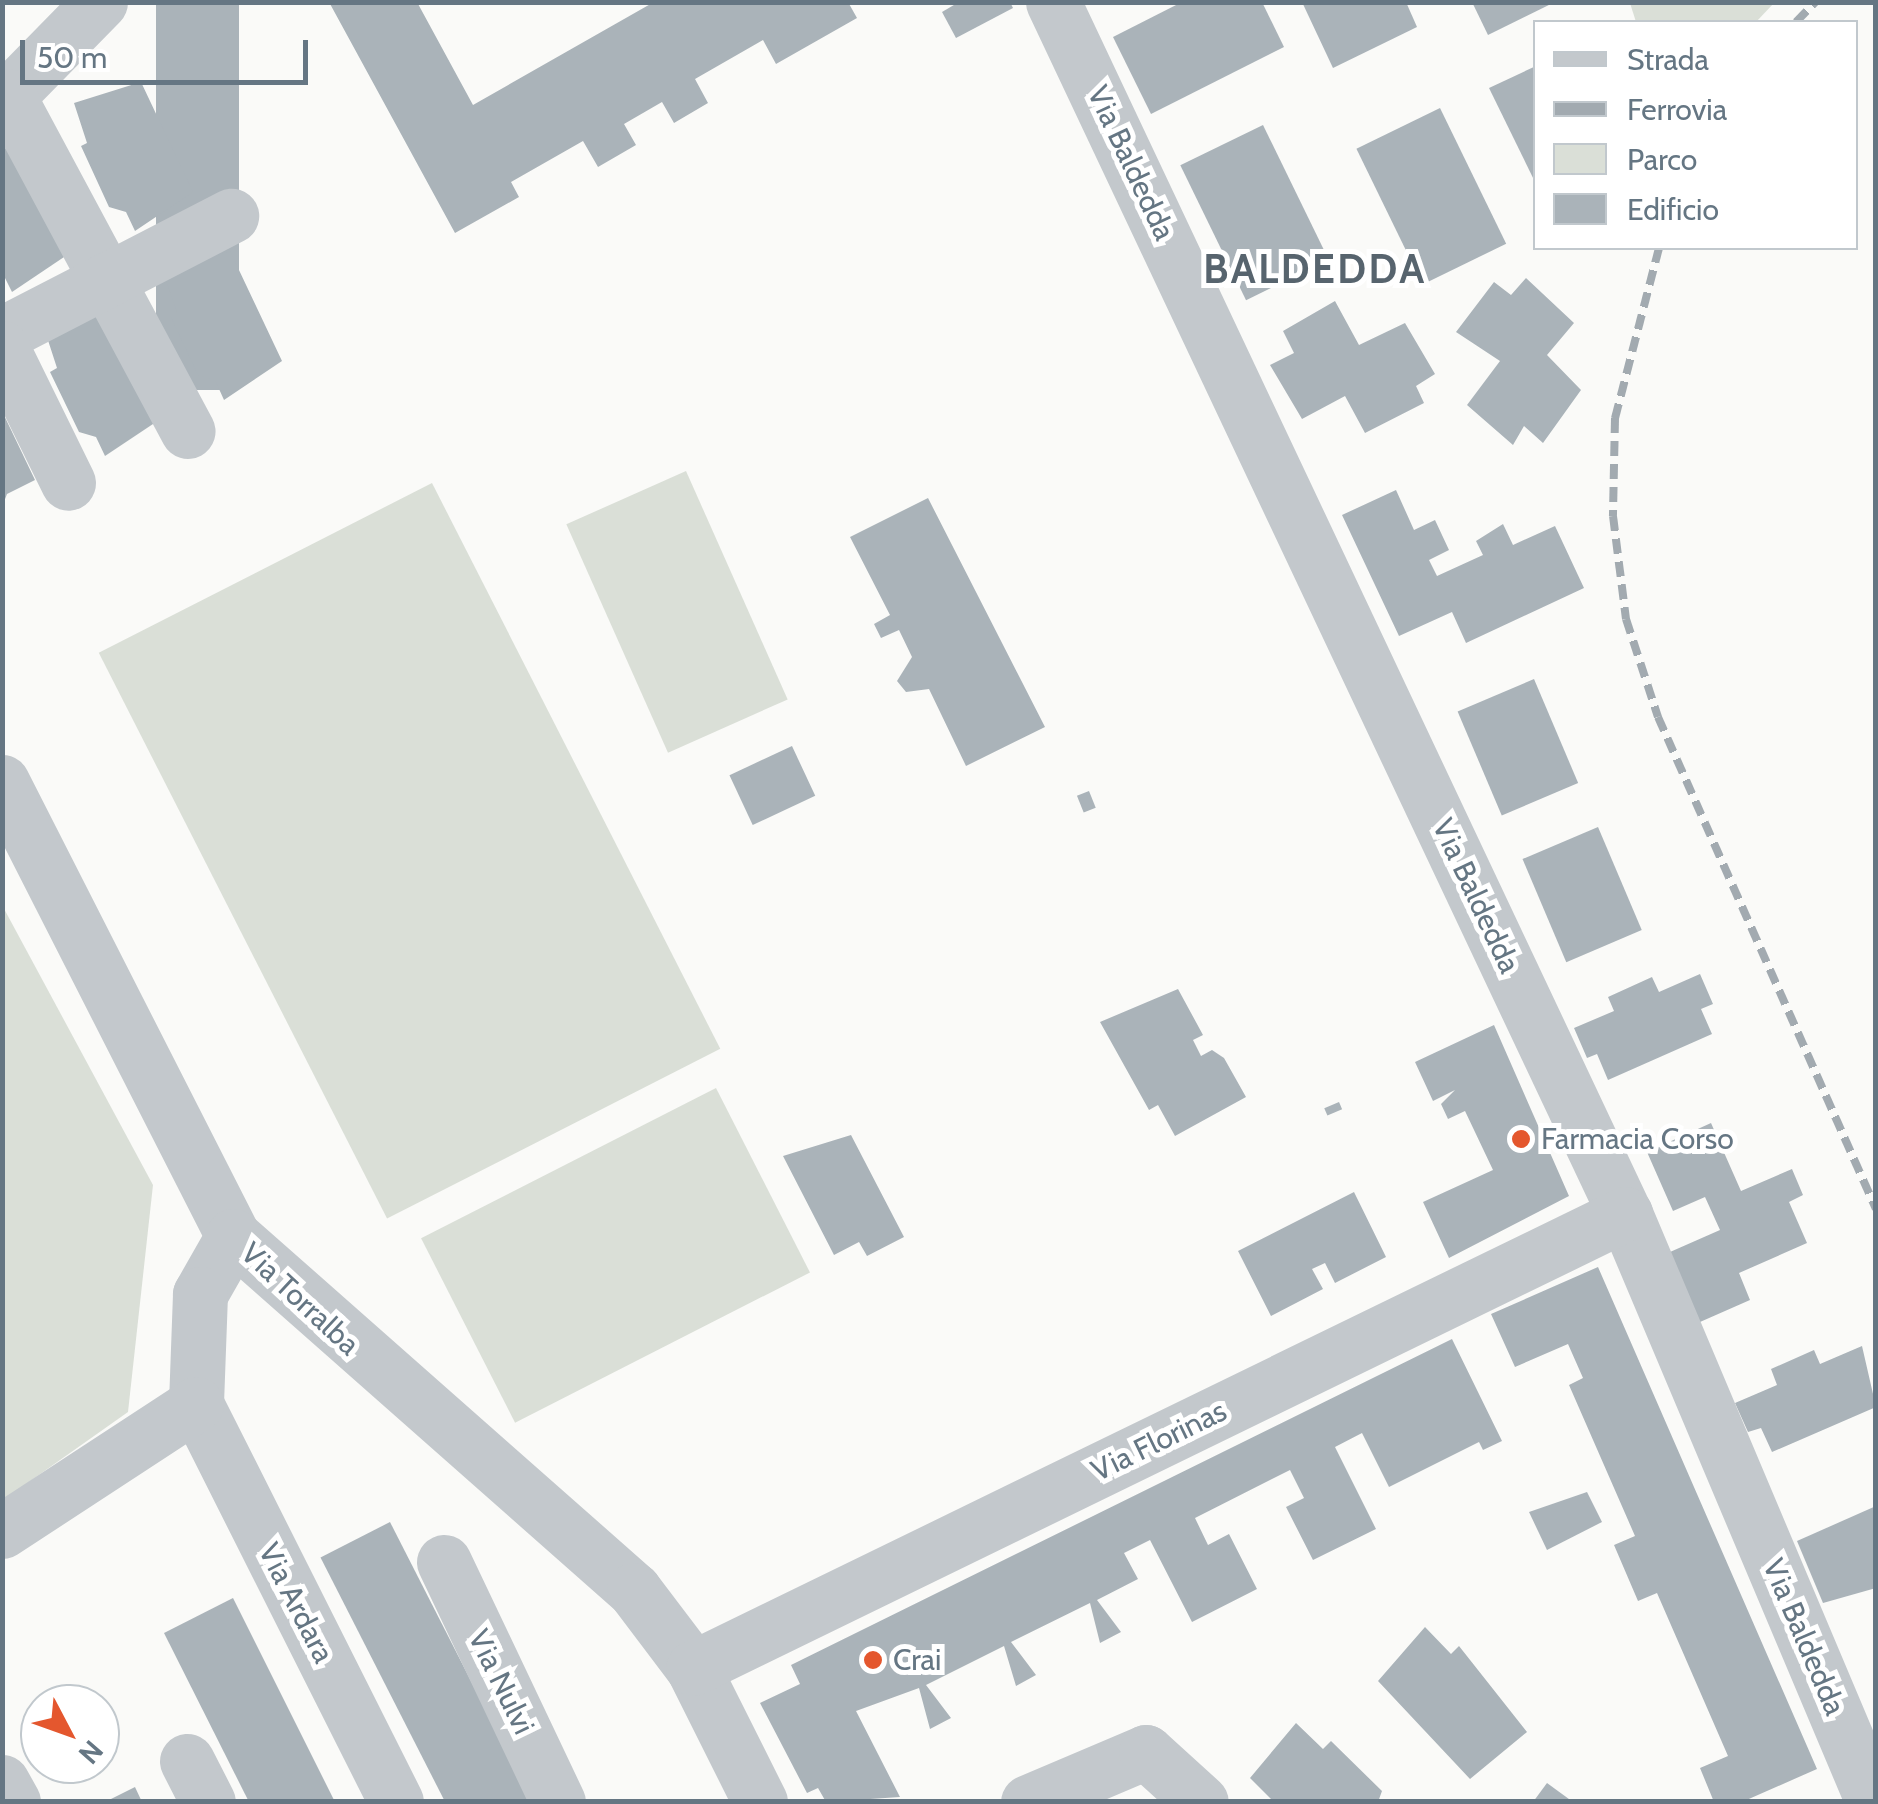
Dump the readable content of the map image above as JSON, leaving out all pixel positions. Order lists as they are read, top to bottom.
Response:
{
  "streets": {
    "street": [
      "Via Baldedda",
      "Via Torralba",
      "Via Florinas",
      "Via Ardara",
      "Via Nulvi"
    ]
  },
  "crossings": [
    ["Via Baldedda", "Via Florinas"],
    ["Via Torralba", "Via Florinas"]
  ],
  "districts": ["BALDEDDA"],
  "places": ["Farmacia Corso", "Crai"],
  "legend": [
    "Strada",
    "Ferrovia",
    "Parco",
    "Edificio"
  ],
  "scale_bar": "50 m",
  "north": "bottom right"
}
